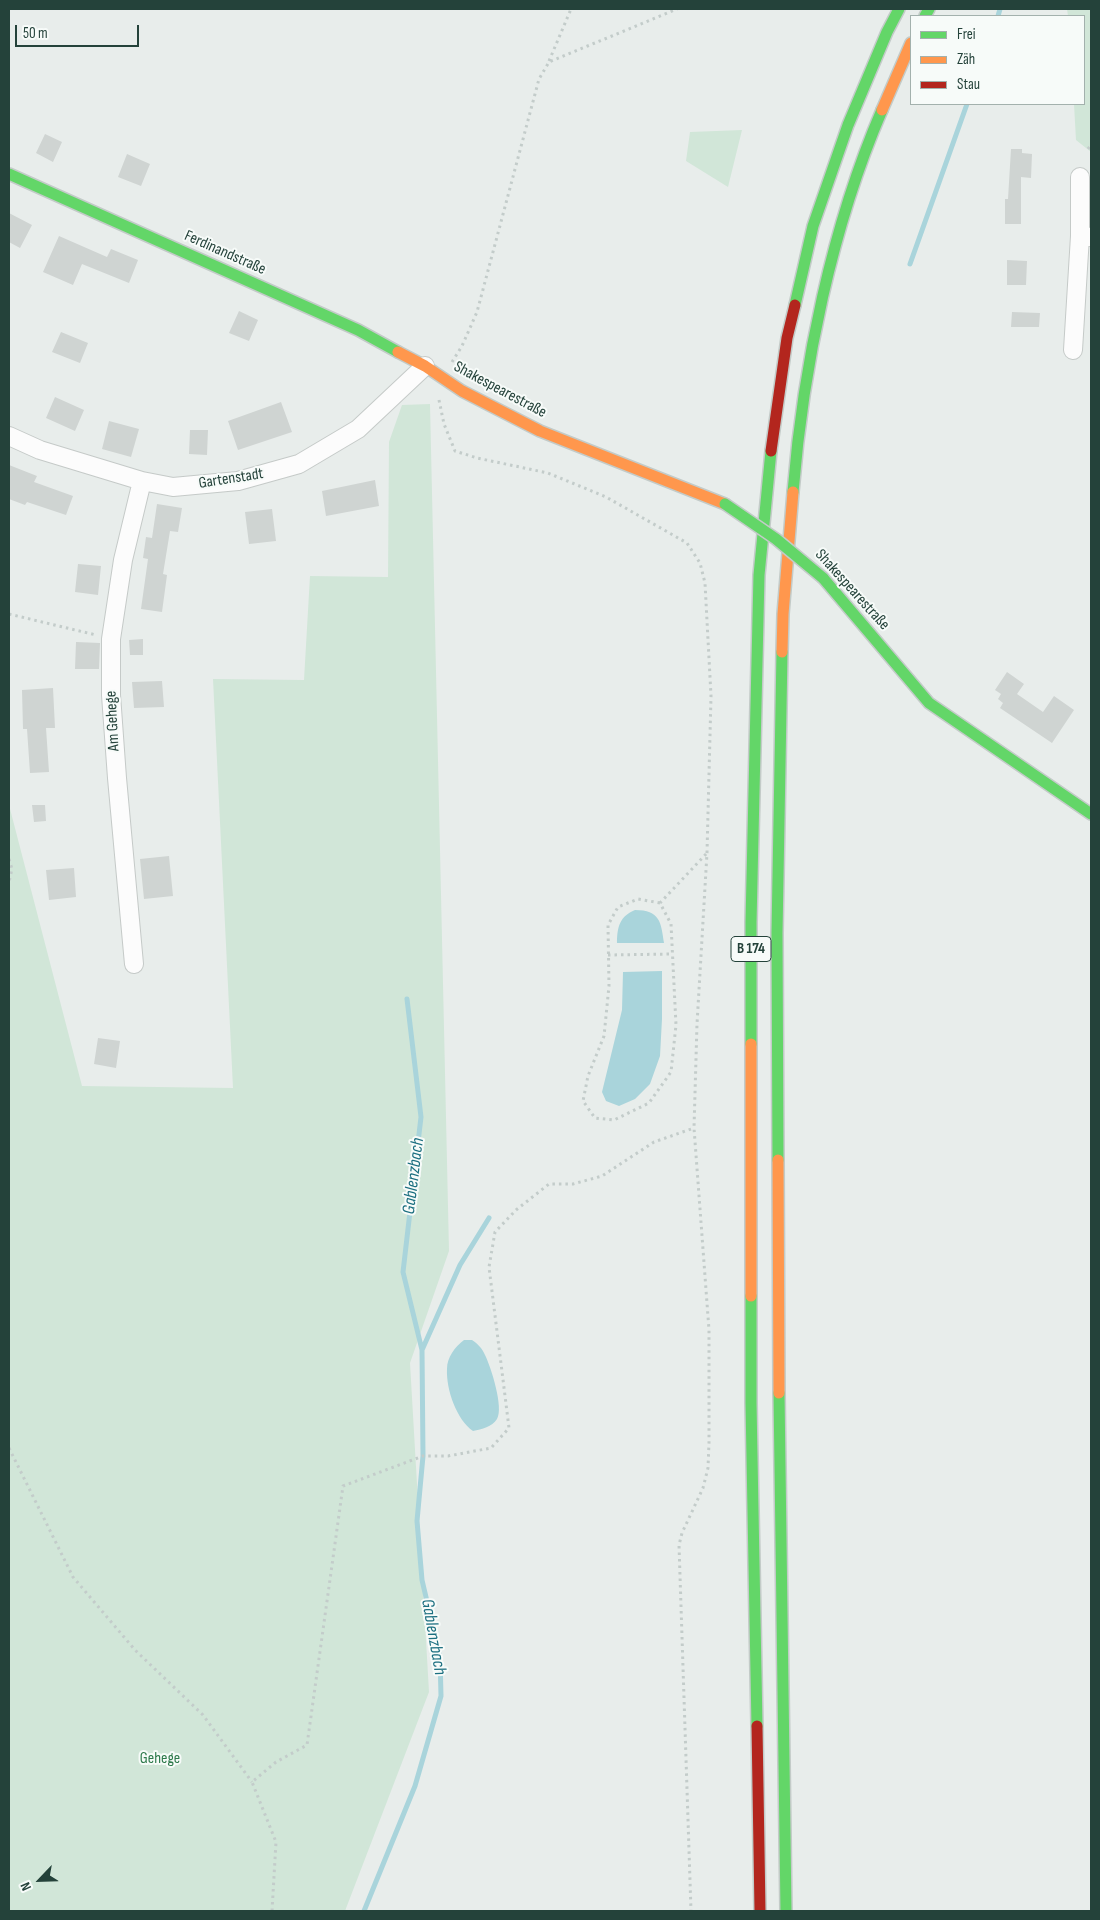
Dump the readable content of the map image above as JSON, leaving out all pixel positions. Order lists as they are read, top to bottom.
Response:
{
  "streets": {
    "main road": ["Ferdinandstraße", "Shakespearestraße", "B 174"],
    "street": ["Gartenstadt", "Am Gehege"]
  },
  "crossings": [
    ["Ferdinandstraße", "Shakespearestraße"],
    ["Ferdinandstraße", "Gartenstadt"],
    ["Shakespearestraße", "Gartenstadt"],
    ["Gartenstadt", "Am Gehege"]
  ],
  "water": ["Gablenzbach"],
  "parks": ["Gehege"],
  "legend": ["Frei", "Zäh", "Stau"],
  "scale_bar": "50 m",
  "north": "bottom left"
}
